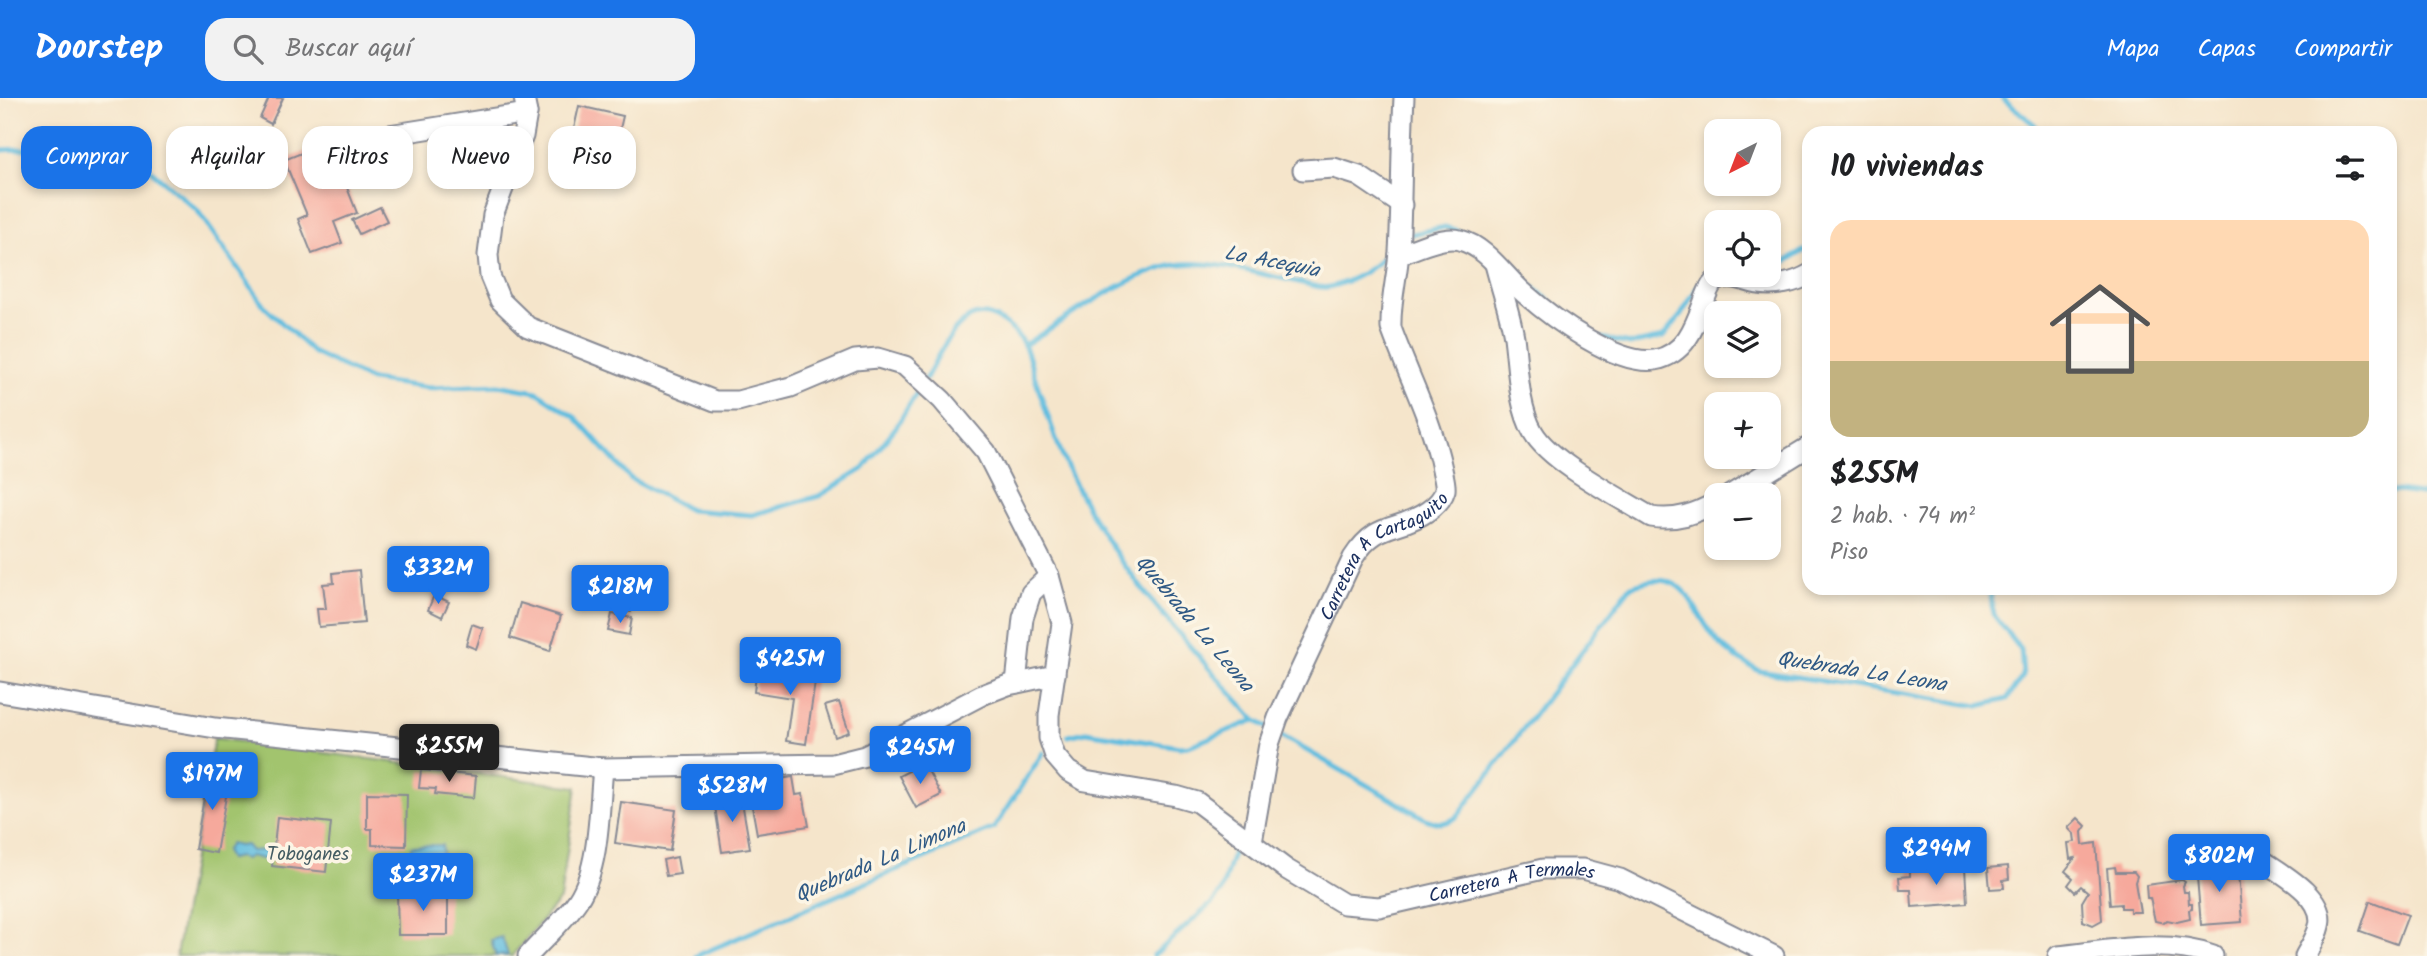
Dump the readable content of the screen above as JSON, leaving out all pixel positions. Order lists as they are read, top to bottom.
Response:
{
  "streets": {
    "street": ["Carretera A Cartaguito", "Carretera A Termales"]
  },
  "crossings": [
    ["Carretera A Cartaguito", "Carretera A Termales"]
  ],
  "water": ["La Acequia", "Quebrada La Leona", "Quebrada La Limona"],
  "parks": ["Toboganes"],
  "north": "bottom left",
  "page": {
    "header": "Doorstep",
    "search": "Buscar aquí",
    "nav": ["Mapa", "Capas", "Compartir"],
    "map_buttons": ["+", "−"],
    "chip": [
      "Comprar",
      "Alquilar",
      "Filtros",
      "Nuevo",
      "Piso"
    ],
    "heading": "10 viviendas",
    "list": [
      {
        "name": "$255M",
        "note": "2 hab. · 74 m² · Piso"
      }
    ],
    "price": [
      "$332M",
      "$218M",
      "$425M",
      "$255M",
      "$245M",
      "$197M",
      "$528M",
      "$294M",
      "$802M",
      "$237M"
    ]
  }
}
